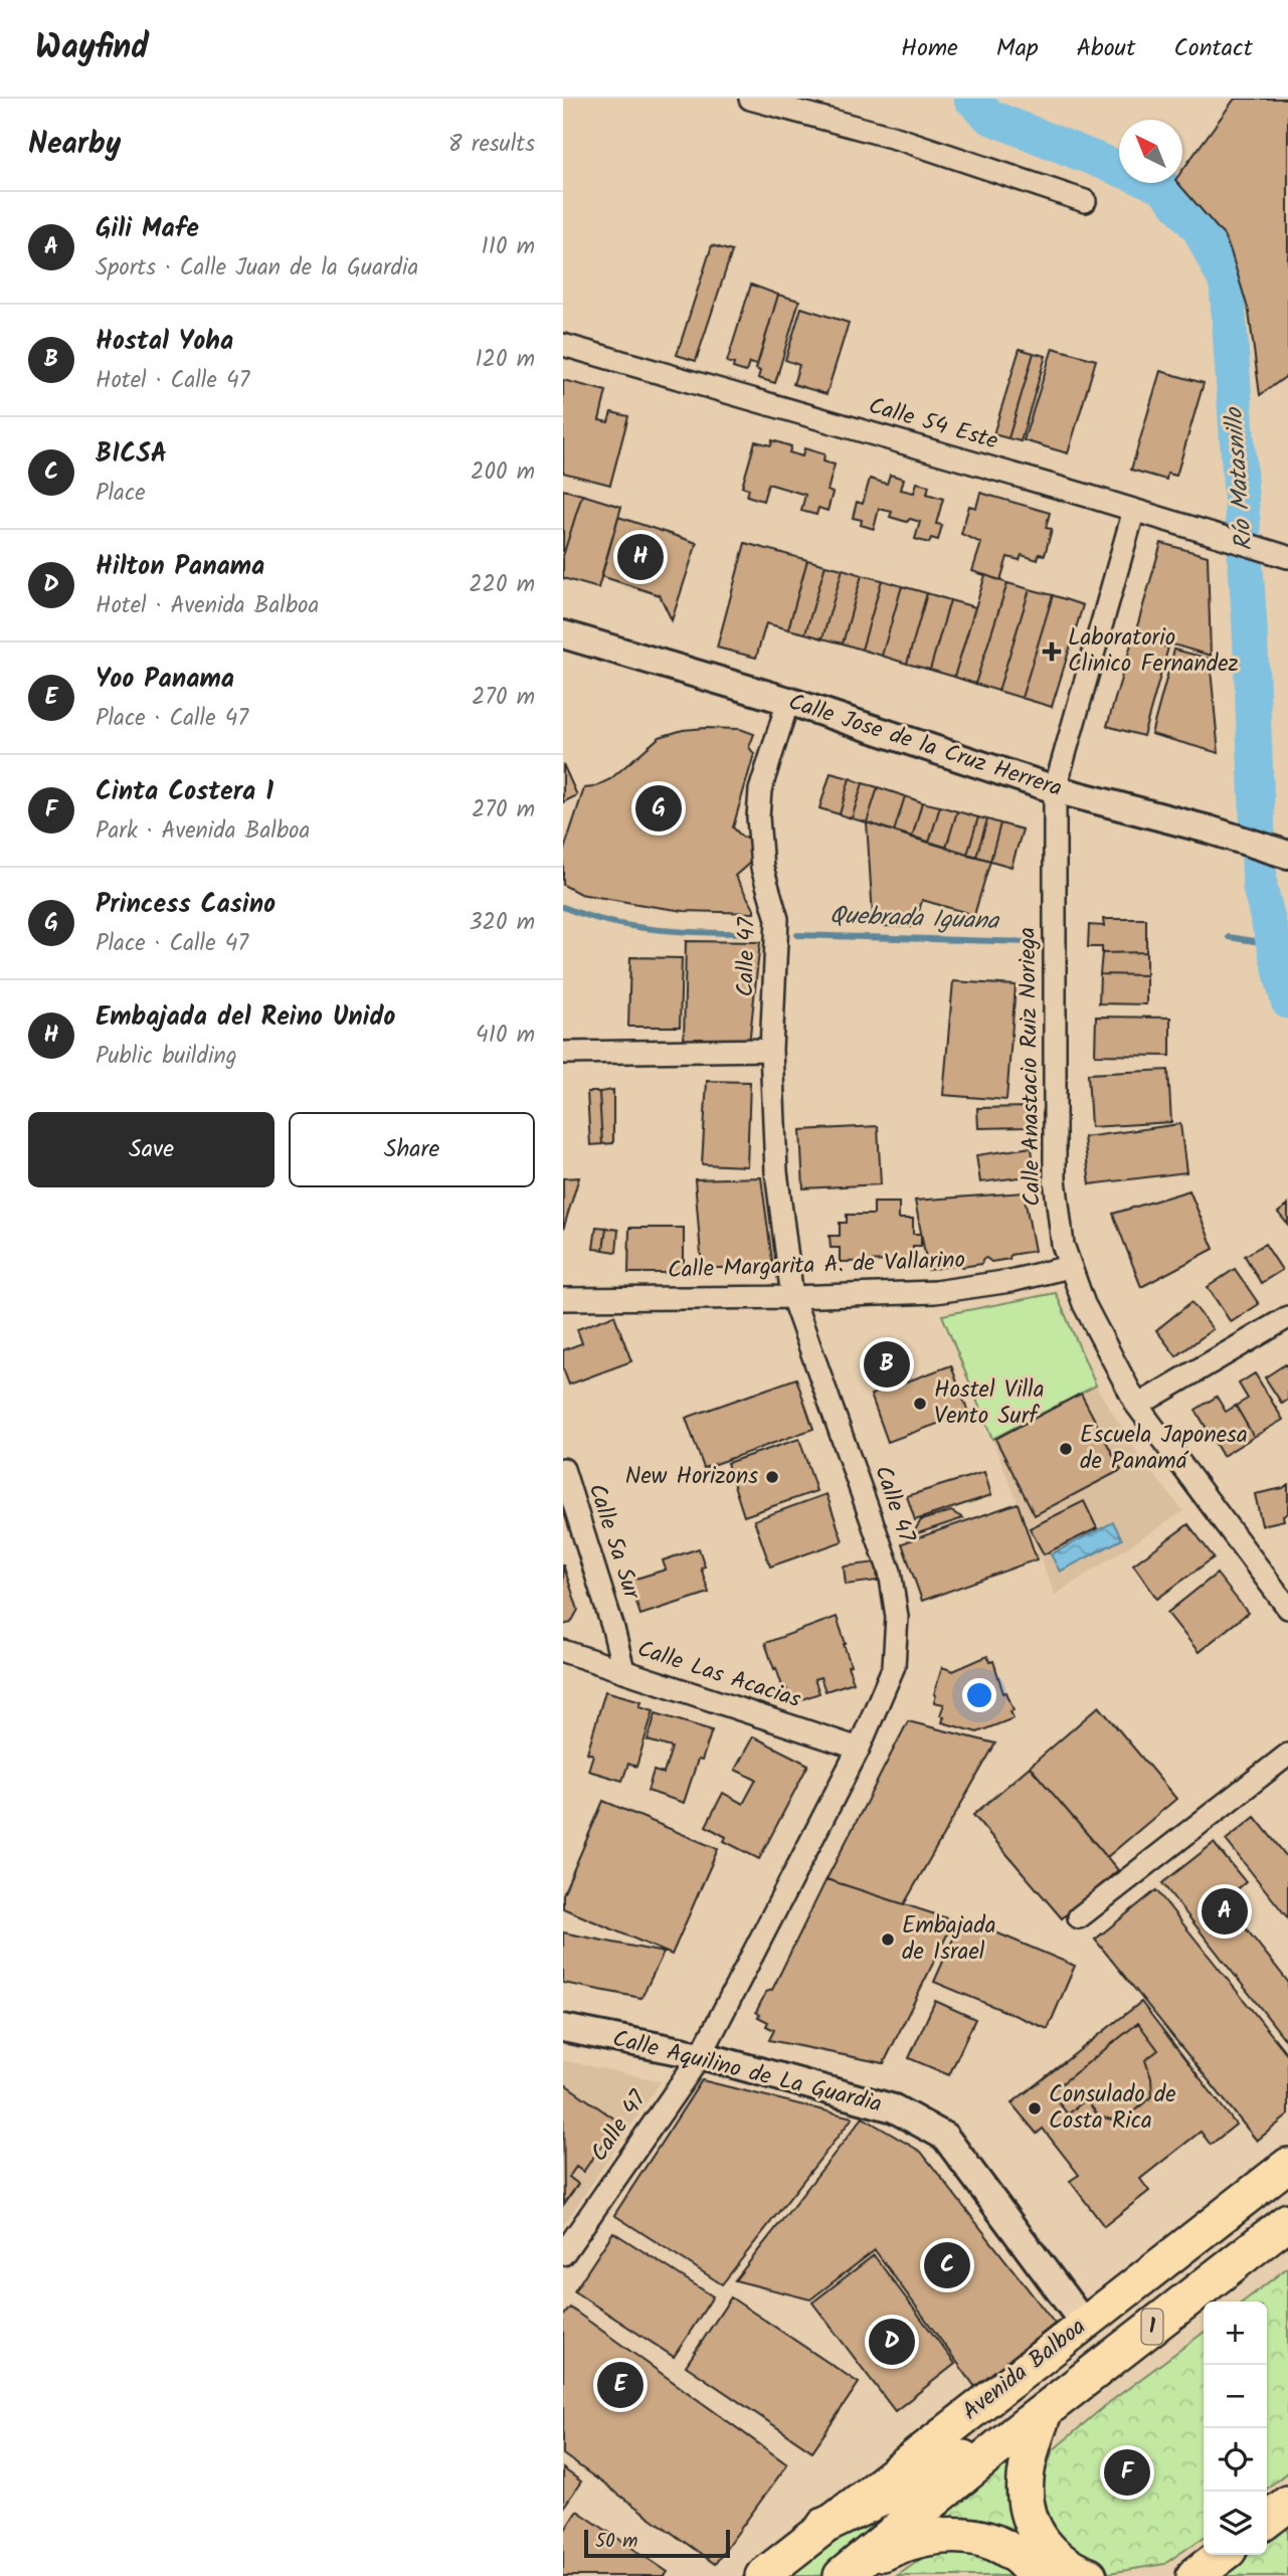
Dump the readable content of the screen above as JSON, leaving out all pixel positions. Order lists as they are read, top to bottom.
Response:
{
  "streets": {
    "highway": ["1", "Avenida Balboa"],
    "street": [
      "Calle 54 Este",
      "Calle Jose de la Cruz Herrera",
      "Calle 47",
      "Calle Anastacio Ruiz Noriega",
      "Calle Margarita A. de Vallarino",
      "Calle 5a Sur",
      "Calle Las Acacias",
      "Calle Aquilino de La Guardia"
    ]
  },
  "crossings": [
    ["Calle 54 Este", "Calle Anastacio Ruiz Noriega"],
    ["Calle Jose de la Cruz Herrera", "Calle 47"],
    ["Calle Jose de la Cruz Herrera", "Calle Anastacio Ruiz Noriega"],
    ["Calle 47", "Calle Margarita A. de Vallarino"],
    ["Calle 47", "Calle Las Acacias"],
    ["Calle 47", "Calle Aquilino de La Guardia"],
    ["Calle Anastacio Ruiz Noriega", "Calle Margarita A. de Vallarino"],
    ["Calle 5a Sur", "Calle Las Acacias"],
    ["Calle Aquilino de La Guardia", "Avenida Balboa"]
  ],
  "water": ["Río Matasnillo", "Quebrada Iguana"],
  "places": {
    "health": ["Laboratorio Clinico Fernandez"],
    "other": [
      "Hostel Villa Vento Surf",
      "Escuela Japonesa de Panamá",
      "New Horizons",
      "Embajada de Israel",
      "Consulado de Costa Rica"
    ]
  },
  "scale_bar": "50 m",
  "north": "top left",
  "page": {
    "header": "Wayfind",
    "nav": [
      "Home",
      "Map",
      "About",
      "Contact"
    ],
    "heading": ["Nearby", "8 results"],
    "list": [
      {
        "mark": "A",
        "name": "Gili Mafe",
        "note": "Sports · Calle Juan de la Guardia",
        "value": "110 m"
      },
      {
        "mark": "B",
        "name": "Hostal Yoha",
        "note": "Hotel · Calle 47",
        "value": "120 m"
      },
      {
        "mark": "C",
        "name": "BICSA",
        "note": "Place",
        "value": "200 m"
      },
      {
        "mark": "D",
        "name": "Hilton Panama",
        "note": "Hotel · Avenida Balboa",
        "value": "220 m"
      },
      {
        "mark": "E",
        "name": "Yoo Panama",
        "note": "Place · Calle 47",
        "value": "270 m"
      },
      {
        "mark": "F",
        "name": "Cinta Costera 1",
        "note": "Park · Avenida Balboa",
        "value": "270 m"
      },
      {
        "mark": "G",
        "name": "Princess Casino",
        "note": "Place · Calle 47",
        "value": "320 m"
      },
      {
        "mark": "H",
        "name": "Embajada del Reino Unido",
        "note": "Public building",
        "value": "410 m"
      }
    ],
    "pins": [
      "H",
      "G",
      "B",
      "A",
      "C",
      "D",
      "E",
      "F"
    ],
    "buttons": ["Save", "Share"],
    "map_buttons": ["+", "−"],
    "scale": "50 m"
  }
}
